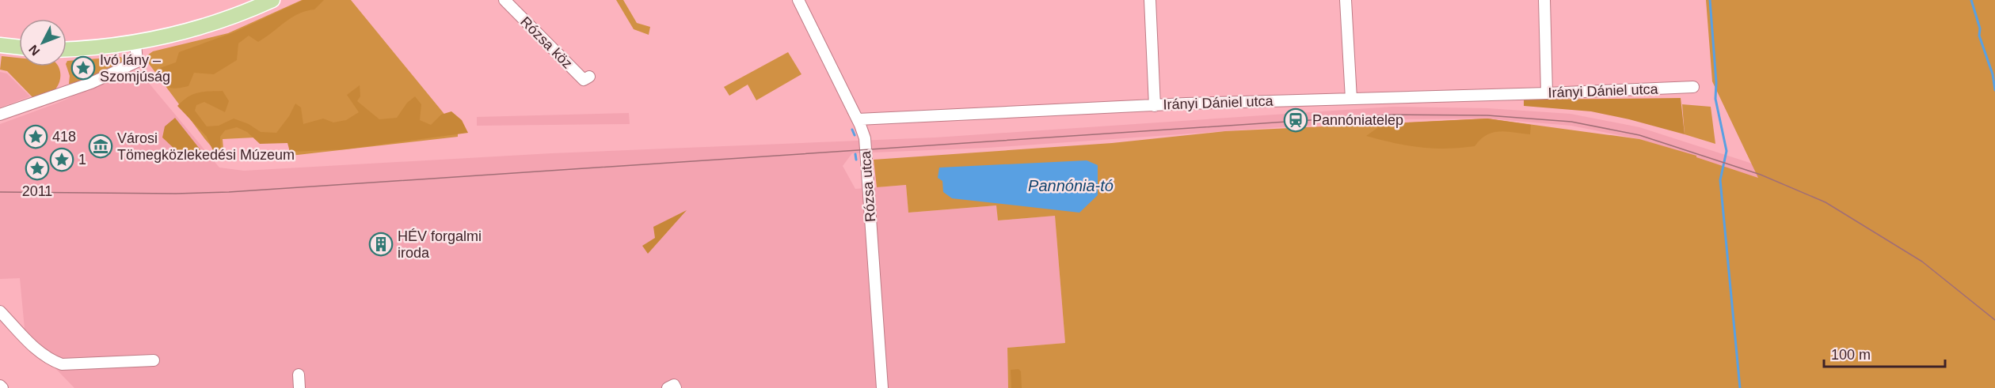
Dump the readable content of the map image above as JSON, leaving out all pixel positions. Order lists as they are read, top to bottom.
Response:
{
  "streets": {
    "street": ["Rózsa köz", "Irányi Dániel utca", "Rózsa utca"]
  },
  "crossings": [
    ["Irányi Dániel utca", "Rózsa utca"]
  ],
  "water": ["Pannónia-tó"],
  "places": {
    "place": [
      "Ivó lány – Szomjúság",
      "418",
      "1",
      "2011"
    ],
    "station": ["Pannóniatelep"],
    "museum": ["Városi Tömegközlekedési Múzeum"],
    "building": ["HÉV forgalmi iroda"]
  },
  "scale_bar": "100 m",
  "north": "bottom left"
}
